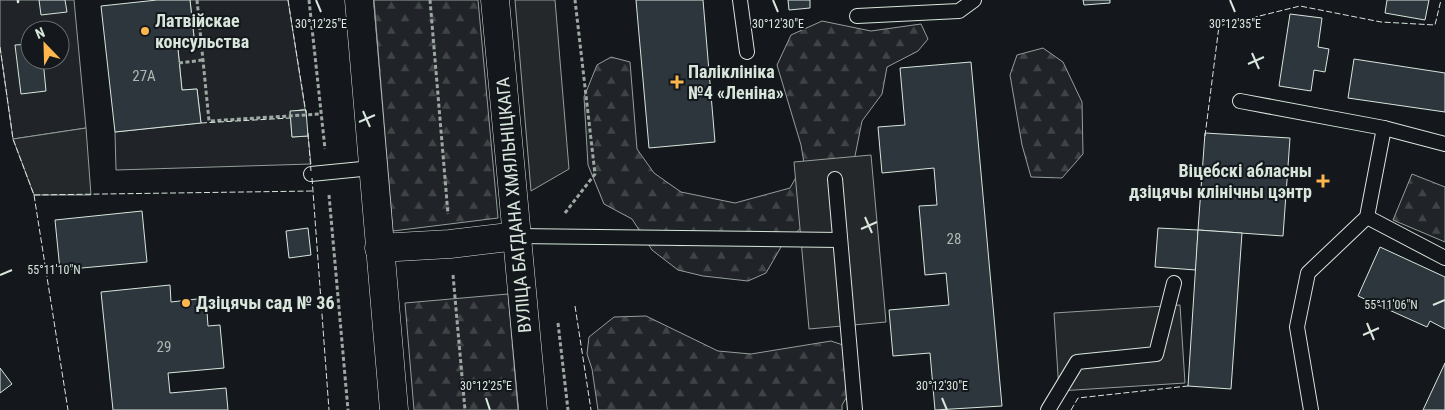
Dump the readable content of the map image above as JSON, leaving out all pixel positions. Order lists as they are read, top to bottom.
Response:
{
  "streets": {
    "street": ["ВУЛІЦА БАГДАНА ХМЯЛЬНІЦКАГА"]
  },
  "places": {
    "other": ["Латвійскае консульства", "Дзіцячы сад № 36"],
    "health": ["Паліклініка №4 «Леніна»", "Віцебскі абласны дзіцячы клінічны цэнтр"]
  },
  "house_numbers": ["27А", "28", "29"],
  "north": "top left",
  "coordinates": [
    "30°12'25\"E",
    "30°12'30\"E",
    "30°12'35\"E",
    "55°11'10\"N",
    "55°11'06\"N"
  ]
}
